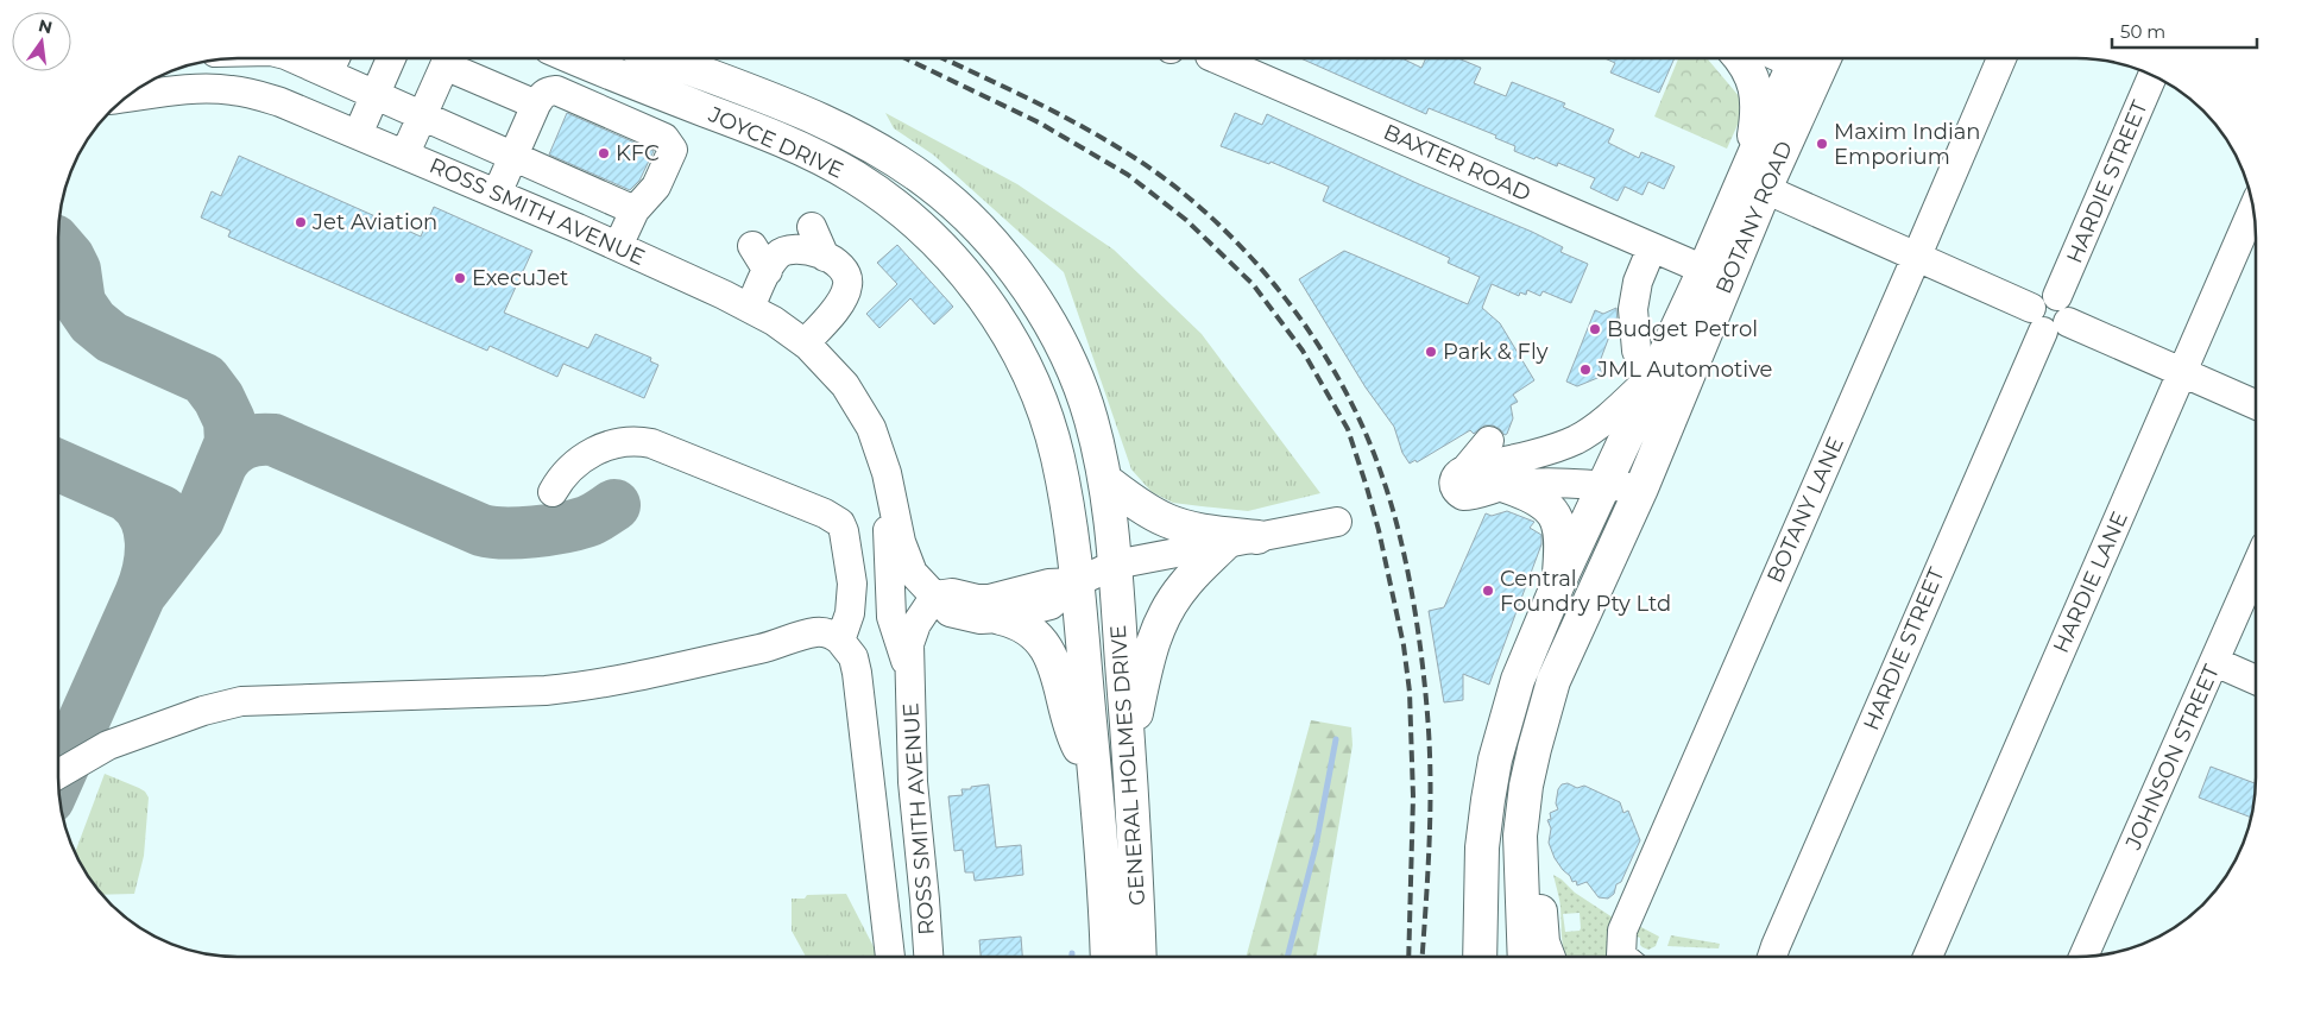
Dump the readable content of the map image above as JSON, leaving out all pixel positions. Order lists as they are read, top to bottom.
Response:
{
  "streets": {
    "main road": ["JOYCE DRIVE", "BOTANY ROAD", "GENERAL HOLMES DRIVE"],
    "street": [
      "BAXTER ROAD",
      "HARDIE STREET",
      "ROSS SMITH AVENUE",
      "BOTANY LANE",
      "HARDIE LANE",
      "JOHNSON STREET"
    ]
  },
  "crossings": [
    ["JOYCE DRIVE", "ROSS SMITH AVENUE"],
    ["JOYCE DRIVE", "GENERAL HOLMES DRIVE"],
    ["BAXTER ROAD", "BOTANY ROAD"],
    ["ROSS SMITH AVENUE", "GENERAL HOLMES DRIVE"]
  ],
  "places": [
    "Maxim Indian Emporium",
    "KFC",
    "Jet Aviation",
    "ExecuJet",
    "Budget Petrol",
    "Park & Fly",
    "JML Automotive",
    "Central Foundry Pty Ltd"
  ],
  "scale_bar": "50 m",
  "north": "top"
}
